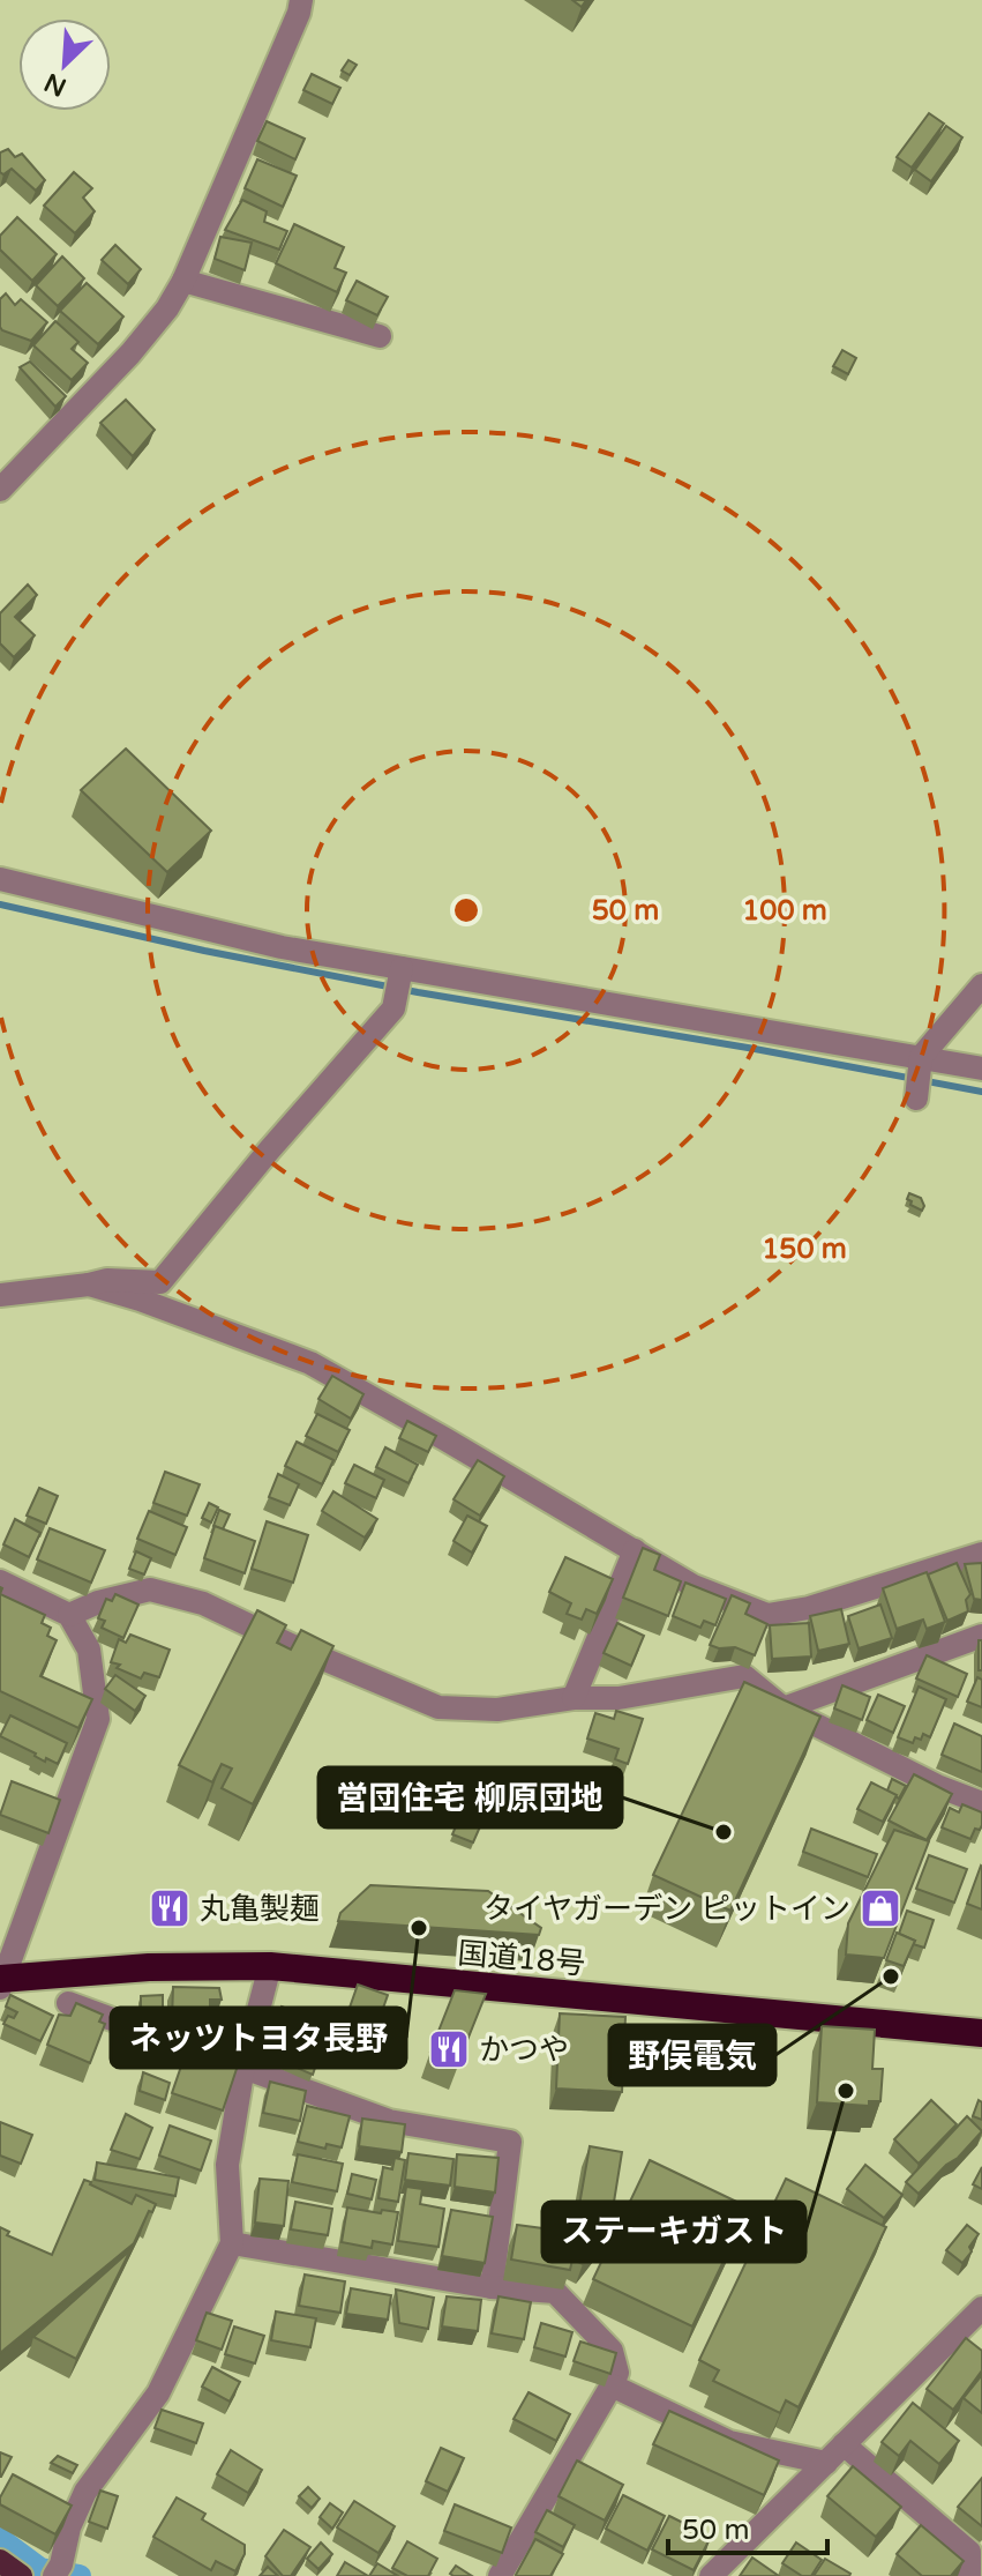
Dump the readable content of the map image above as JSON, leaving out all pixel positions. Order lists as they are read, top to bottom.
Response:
{
  "streets": {
    "highway": ["国道18号"]
  },
  "places": {
    "other": [
      "営団住宅 柳原団地",
      "ネッツトヨタ長野",
      "野俣電気",
      "ステーキガスト"
    ],
    "restaurant": ["丸亀製麺", "かつや"],
    "shop": ["タイヤガーデン ピットイン"]
  },
  "scale_bar": "50 m",
  "north": "bottom left",
  "rings": ["50 m", "100 m", "150 m"]
}
